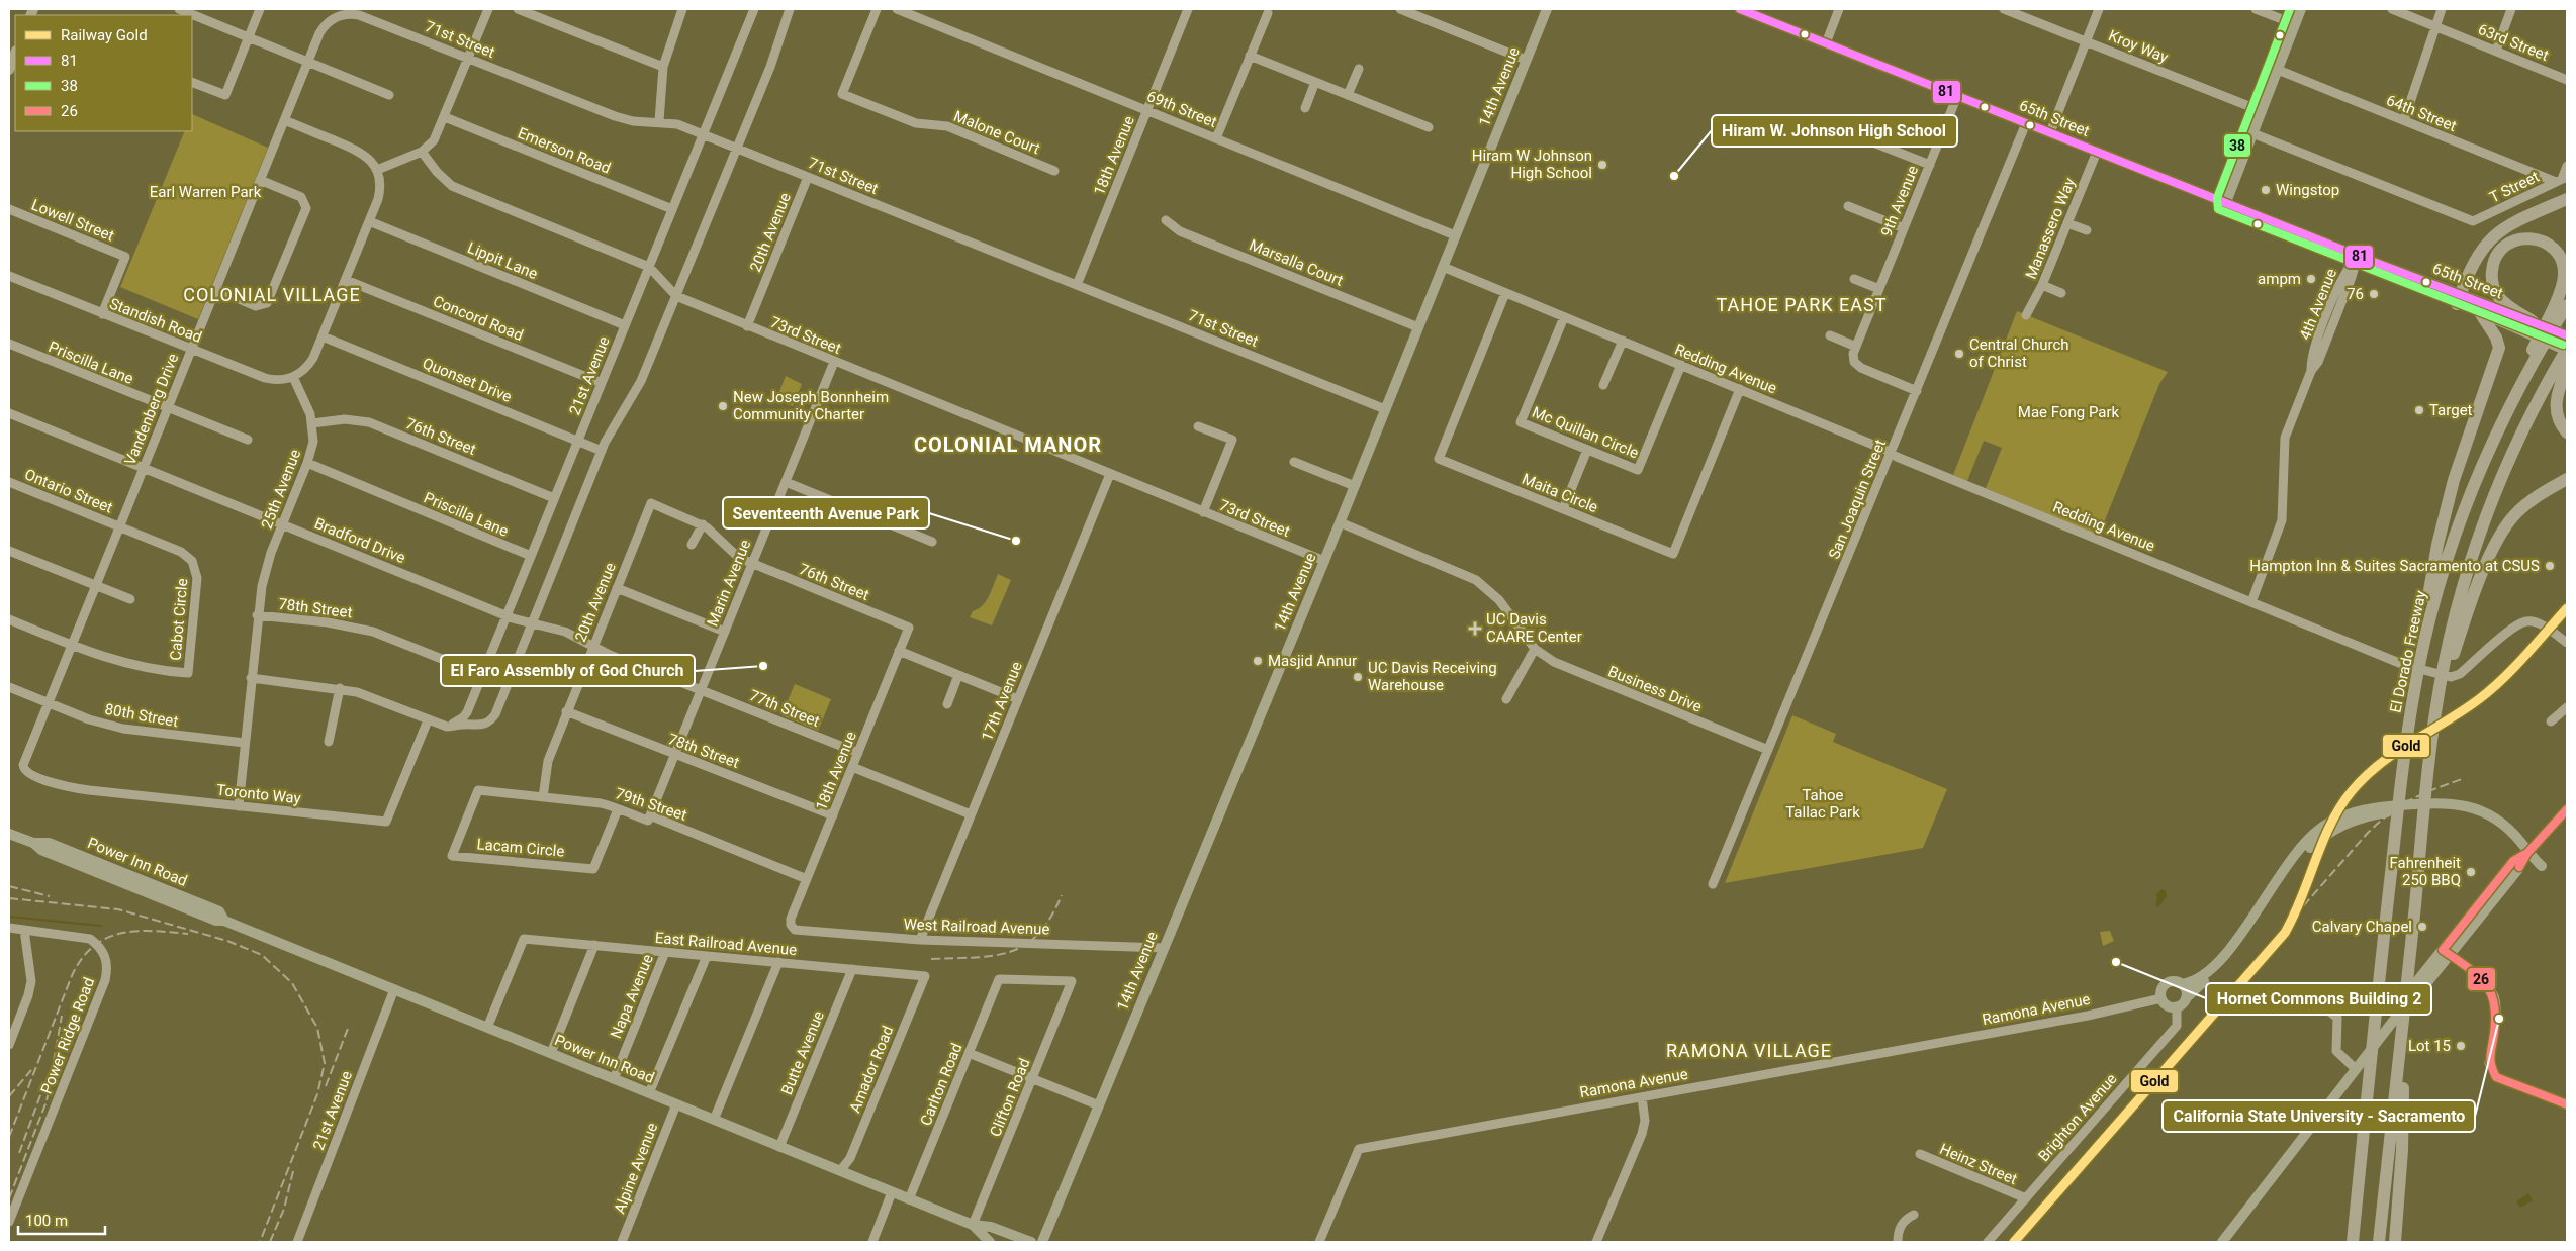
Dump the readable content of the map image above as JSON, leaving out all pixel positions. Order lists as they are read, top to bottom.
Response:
{
  "streets": {
    "highway": ["El Dorado Freeway"],
    "main road": ["14th Avenue", "65th Street", "Power Inn Road"],
    "street": [
      "71st Street",
      "63rd Street",
      "Kroy Way",
      "69th Street",
      "64th Street",
      "Malone Court",
      "Emerson Road",
      "18th Avenue",
      "T Street",
      "9th Avenue",
      "Lowell Street",
      "Manassero Way",
      "20th Avenue",
      "Lippit Lane",
      "Marsalla Court",
      "4th Avenue",
      "Concord Road",
      "Standish Road",
      "73rd Street",
      "Priscilla Lane",
      "Redding Avenue",
      "21st Avenue",
      "Quonset Drive",
      "Vandenberg Drive",
      "Mc Quillan Circle",
      "76th Street",
      "25th Avenue",
      "Ontario Street",
      "Maita Circle",
      "San Joaquin Street",
      "Bradford Drive",
      "Marin Avenue",
      "78th Street",
      "Cabot Circle",
      "Business Drive",
      "17th Avenue",
      "77th Street",
      "80th Street",
      "Toronto Way",
      "79th Street",
      "Lacam Circle",
      "West Railroad Avenue",
      "East Railroad Avenue",
      "Napa Avenue",
      "Ramona Avenue",
      "Power Ridge Road",
      "Butte Avenue",
      "Amador Road",
      "Carlton Road",
      "Clifton Road",
      "Brighton Avenue",
      "Heinz Street",
      "Alpine Avenue"
    ]
  },
  "crossings": [
    ["71st Street", "14th Avenue"],
    ["71st Street", "18th Avenue"],
    ["71st Street", "20th Avenue"],
    ["71st Street", "21st Avenue"],
    ["71st Street", "Vandenberg Drive"],
    ["14th Avenue", "69th Street"],
    ["14th Avenue", "Marsalla Court"],
    ["14th Avenue", "73rd Street"],
    ["14th Avenue", "Redding Avenue"],
    ["14th Avenue", "Business Drive"],
    ["14th Avenue", "West Railroad Avenue"],
    ["69th Street", "18th Avenue"],
    ["64th Street", "T Street"],
    ["65th Street", "9th Avenue"],
    ["65th Street", "Manassero Way"],
    ["65th Street", "4th Avenue"],
    ["65th Street", "San Joaquin Street"],
    ["Emerson Road", "21st Avenue"],
    ["18th Avenue", "76th Street"],
    ["18th Avenue", "78th Street"],
    ["18th Avenue", "77th Street"],
    ["18th Avenue", "79th Street"],
    ["18th Avenue", "West Railroad Avenue"],
    ["Lowell Street", "Standish Road"],
    ["20th Avenue", "73rd Street"],
    ["20th Avenue", "76th Street"],
    ["20th Avenue", "Bradford Drive"],
    ["20th Avenue", "78th Street"],
    ["20th Avenue", "79th Street"],
    ["Lippit Lane", "21st Avenue"],
    ["4th Avenue", "Redding Avenue"],
    ["Concord Road", "21st Avenue"],
    ["Standish Road", "Vandenberg Drive"],
    ["Standish Road", "25th Avenue"],
    ["73rd Street", "21st Avenue"],
    ["73rd Street", "Marin Avenue"],
    ["73rd Street", "17th Avenue"],
    ["Priscilla Lane", "21st Avenue"],
    ["Priscilla Lane", "Vandenberg Drive"],
    ["Priscilla Lane", "25th Avenue"],
    ["Redding Avenue", "Mc Quillan Circle"],
    ["Redding Avenue", "Maita Circle"],
    ["Redding Avenue", "San Joaquin Street"],
    ["21st Avenue", "Quonset Drive"],
    ["21st Avenue", "76th Street"],
    ["21st Avenue", "Bradford Drive"],
    ["21st Avenue", "78th Street"],
    ["21st Avenue", "Power Inn Road"],
    ["Vandenberg Drive", "Ontario Street"],
    ["Vandenberg Drive", "Bradford Drive"],
    ["Vandenberg Drive", "Cabot Circle"],
    ["Vandenberg Drive", "80th Street"],
    ["Vandenberg Drive", "Toronto Way"],
    ["76th Street", "25th Avenue"],
    ["76th Street", "Marin Avenue"],
    ["25th Avenue", "Bradford Drive"],
    ["25th Avenue", "78th Street"],
    ["25th Avenue", "80th Street"],
    ["25th Avenue", "Toronto Way"],
    ["Ontario Street", "Cabot Circle"],
    ["San Joaquin Street", "Business Drive"],
    ["Bradford Drive", "Marin Avenue"],
    ["Bradford Drive", "77th Street"],
    ["Marin Avenue", "78th Street"],
    ["Marin Avenue", "77th Street"],
    ["Marin Avenue", "79th Street"],
    ["17th Avenue", "West Railroad Avenue"],
    ["79th Street", "Lacam Circle"],
    ["Power Inn Road", "East Railroad Avenue"],
    ["Power Inn Road", "Napa Avenue"],
    ["Power Inn Road", "Butte Avenue"],
    ["Power Inn Road", "Amador Road"],
    ["Power Inn Road", "Carlton Road"],
    ["Power Inn Road", "Clifton Road"],
    ["Power Inn Road", "Alpine Avenue"],
    ["East Railroad Avenue", "Napa Avenue"],
    ["East Railroad Avenue", "Butte Avenue"],
    ["East Railroad Avenue", "Amador Road"],
    ["Ramona Avenue", "Brighton Avenue"],
    ["Carlton Road", "Clifton Road"],
    ["Brighton Avenue", "Heinz Street"]
  ],
  "districts": [
    "COLONIAL VILLAGE",
    "TAHOE PARK EAST",
    "COLONIAL MANOR",
    "RAMONA VILLAGE"
  ],
  "parks": ["Earl Warren Park", "Mae Fong Park", "Tahoe Tallac Park"],
  "places": {
    "other": [
      "Hiram W Johnson High School",
      "Hiram W. Johnson High School",
      "Wingstop",
      "ampm",
      "76",
      "Central Church of Christ",
      "New Joseph Bonnheim Community Charter",
      "Target",
      "Seventeenth Avenue Park",
      "Hampton Inn & Suites Sacramento at CSUS",
      "Masjid Annur",
      "El Faro Assembly of God Church",
      "UC Davis Receiving Warehouse",
      "Fahrenheit 250 BBQ",
      "Calvary Chapel",
      "Hornet Commons Building 2",
      "California State University - Sacramento",
      "Lot 15"
    ],
    "health": ["UC Davis CAARE Center"]
  },
  "lines": [
    "transit line 81",
    "transit line 38",
    "rail line Gold",
    "transit line 26"
  ],
  "legend": [
    "Railway Gold",
    "81",
    "38",
    "26"
  ],
  "scale_bar": "100 m"
}
